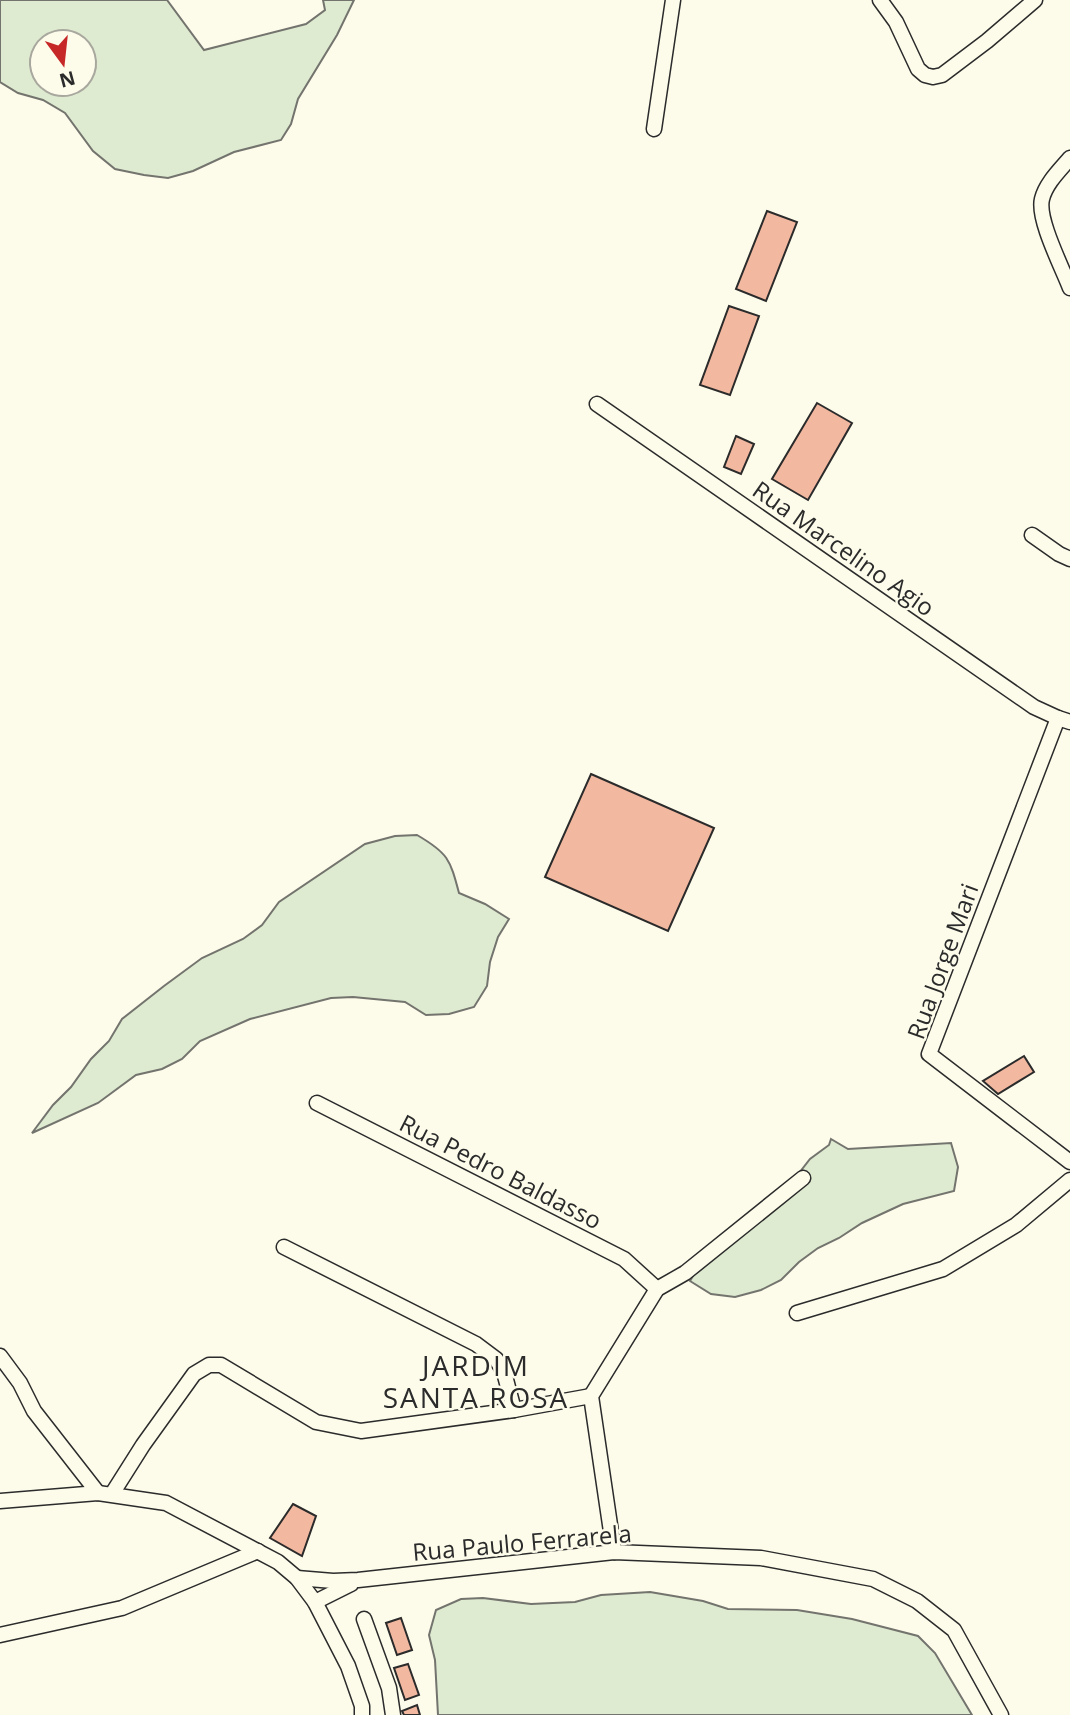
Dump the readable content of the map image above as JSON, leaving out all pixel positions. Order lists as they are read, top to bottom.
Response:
{
  "streets": {
    "street": [
      "Rua Marcelino Agio",
      "Rua Jorge Mari",
      "Rua Pedro Baldasso",
      "Rua Paulo Ferrarela"
    ]
  },
  "crossings": [
    ["Rua Marcelino Agio", "Rua Jorge Mari"]
  ],
  "districts": ["JARDIM SANTA ROSA"],
  "north": "bottom"
}
